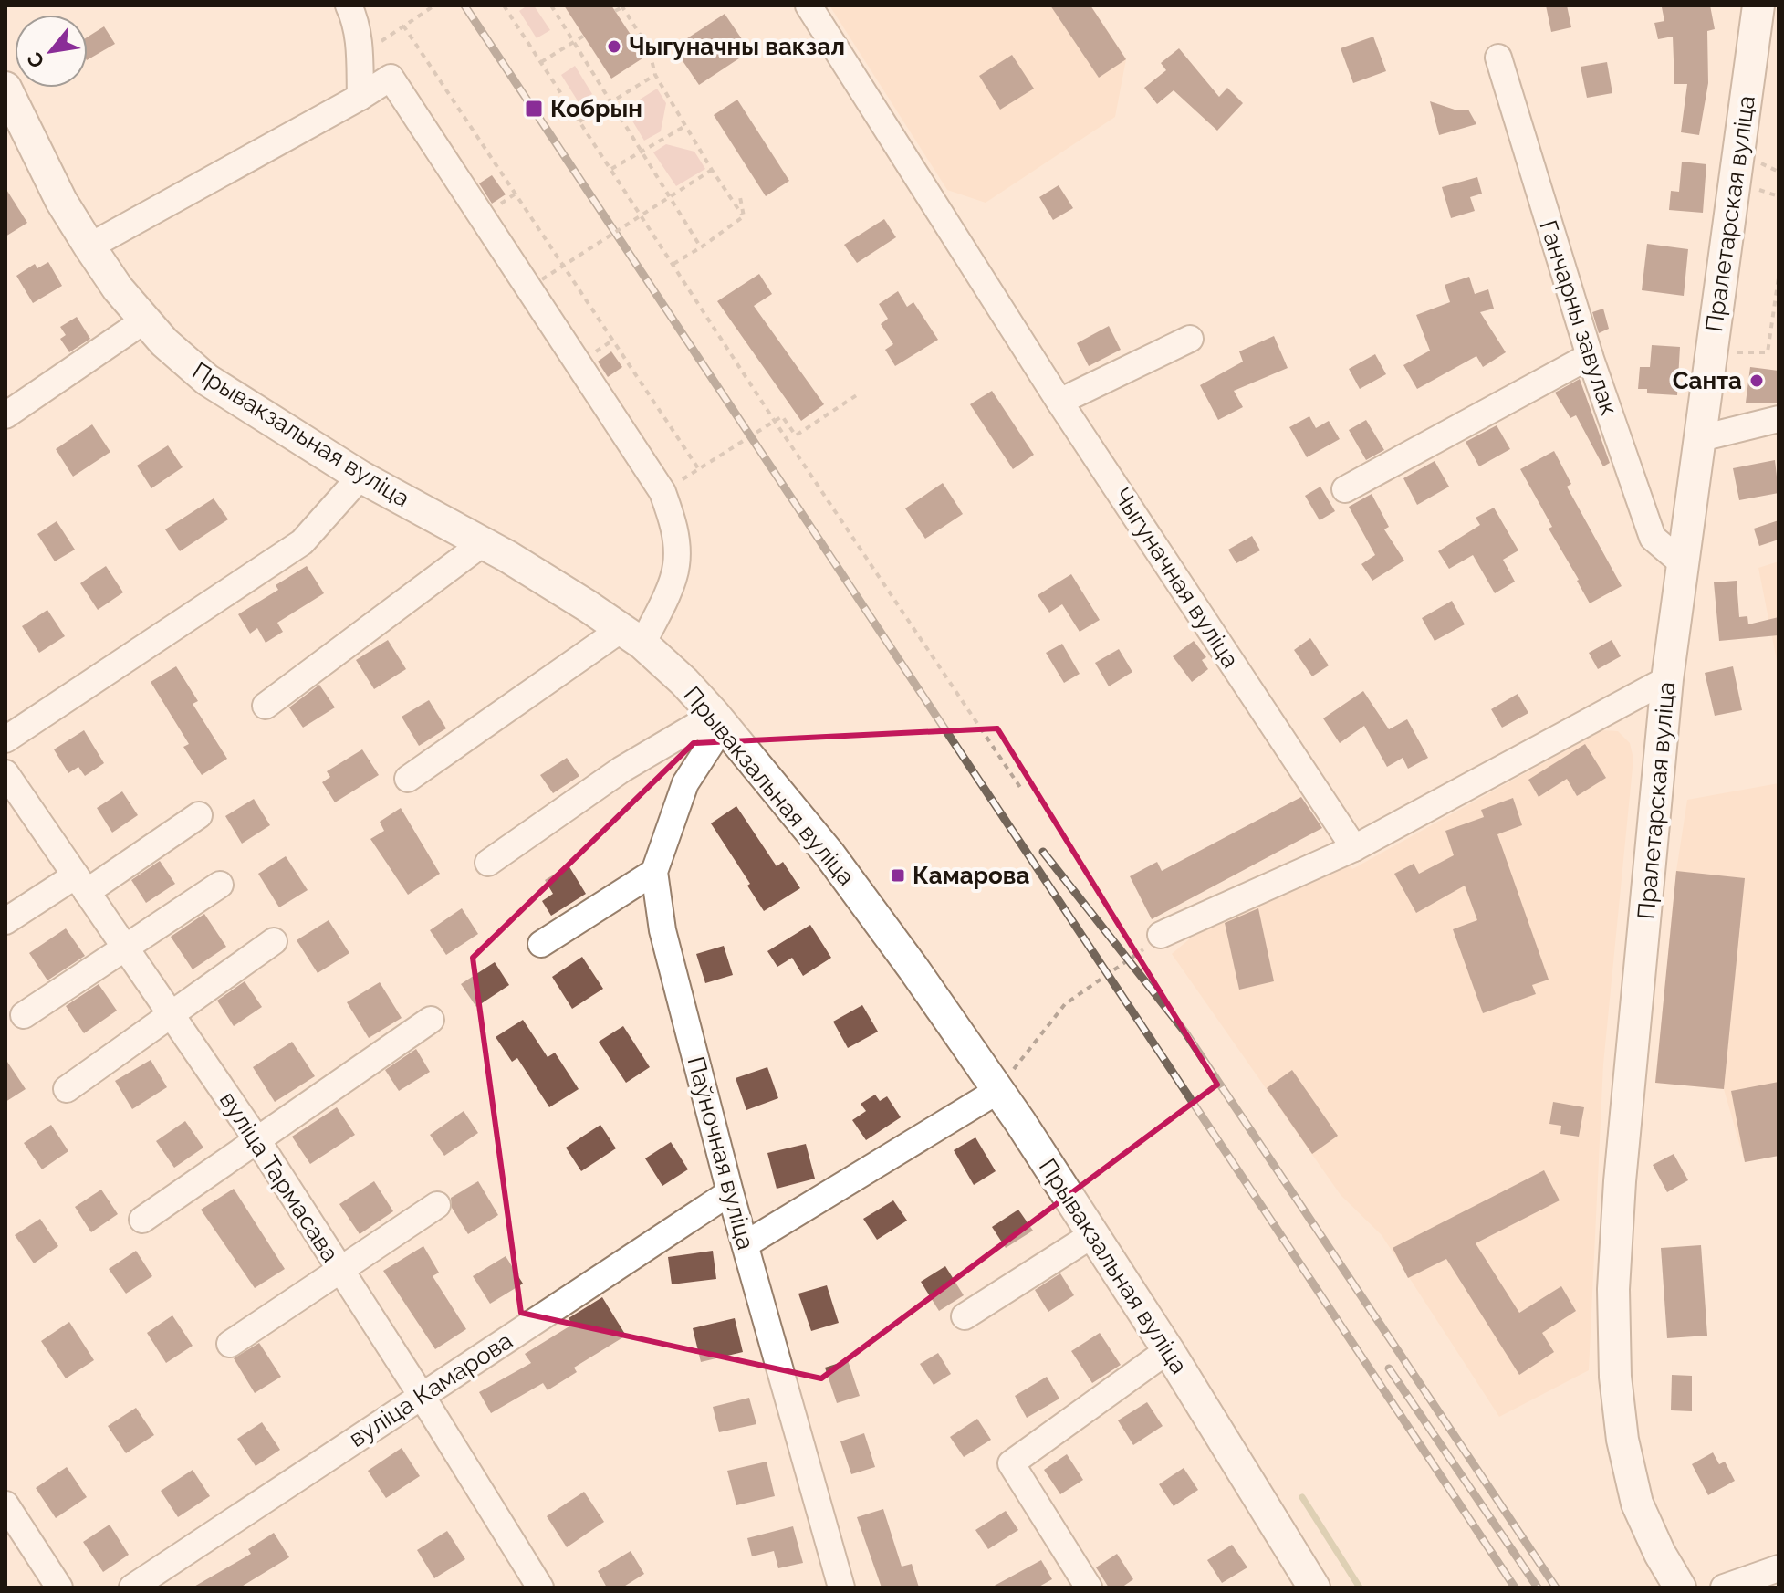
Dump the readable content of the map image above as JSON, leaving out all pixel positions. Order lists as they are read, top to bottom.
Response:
{
  "streets": {
    "main road": ["Пралетарская вуліца", "Прывакзальная вуліца"],
    "street": [
      "Ганчарны завулак",
      "Чыгуначная вуліца",
      "Паўночная вуліца",
      "вуліца Тармасава",
      "вуліца Камарова"
    ]
  },
  "crossings": [
    ["Пралетарская вуліца", "Ганчарны завулак"],
    ["Прывакзальная вуліца", "Паўночная вуліца"],
    ["Паўночная вуліца", "вуліца Камарова"],
    ["вуліца Тармасава", "вуліца Камарова"]
  ],
  "places": {
    "other": ["Чыгуначны вакзал", "Санта"],
    "transit": ["Кобрын", "Камарова"]
  },
  "north": "bottom left"
}
